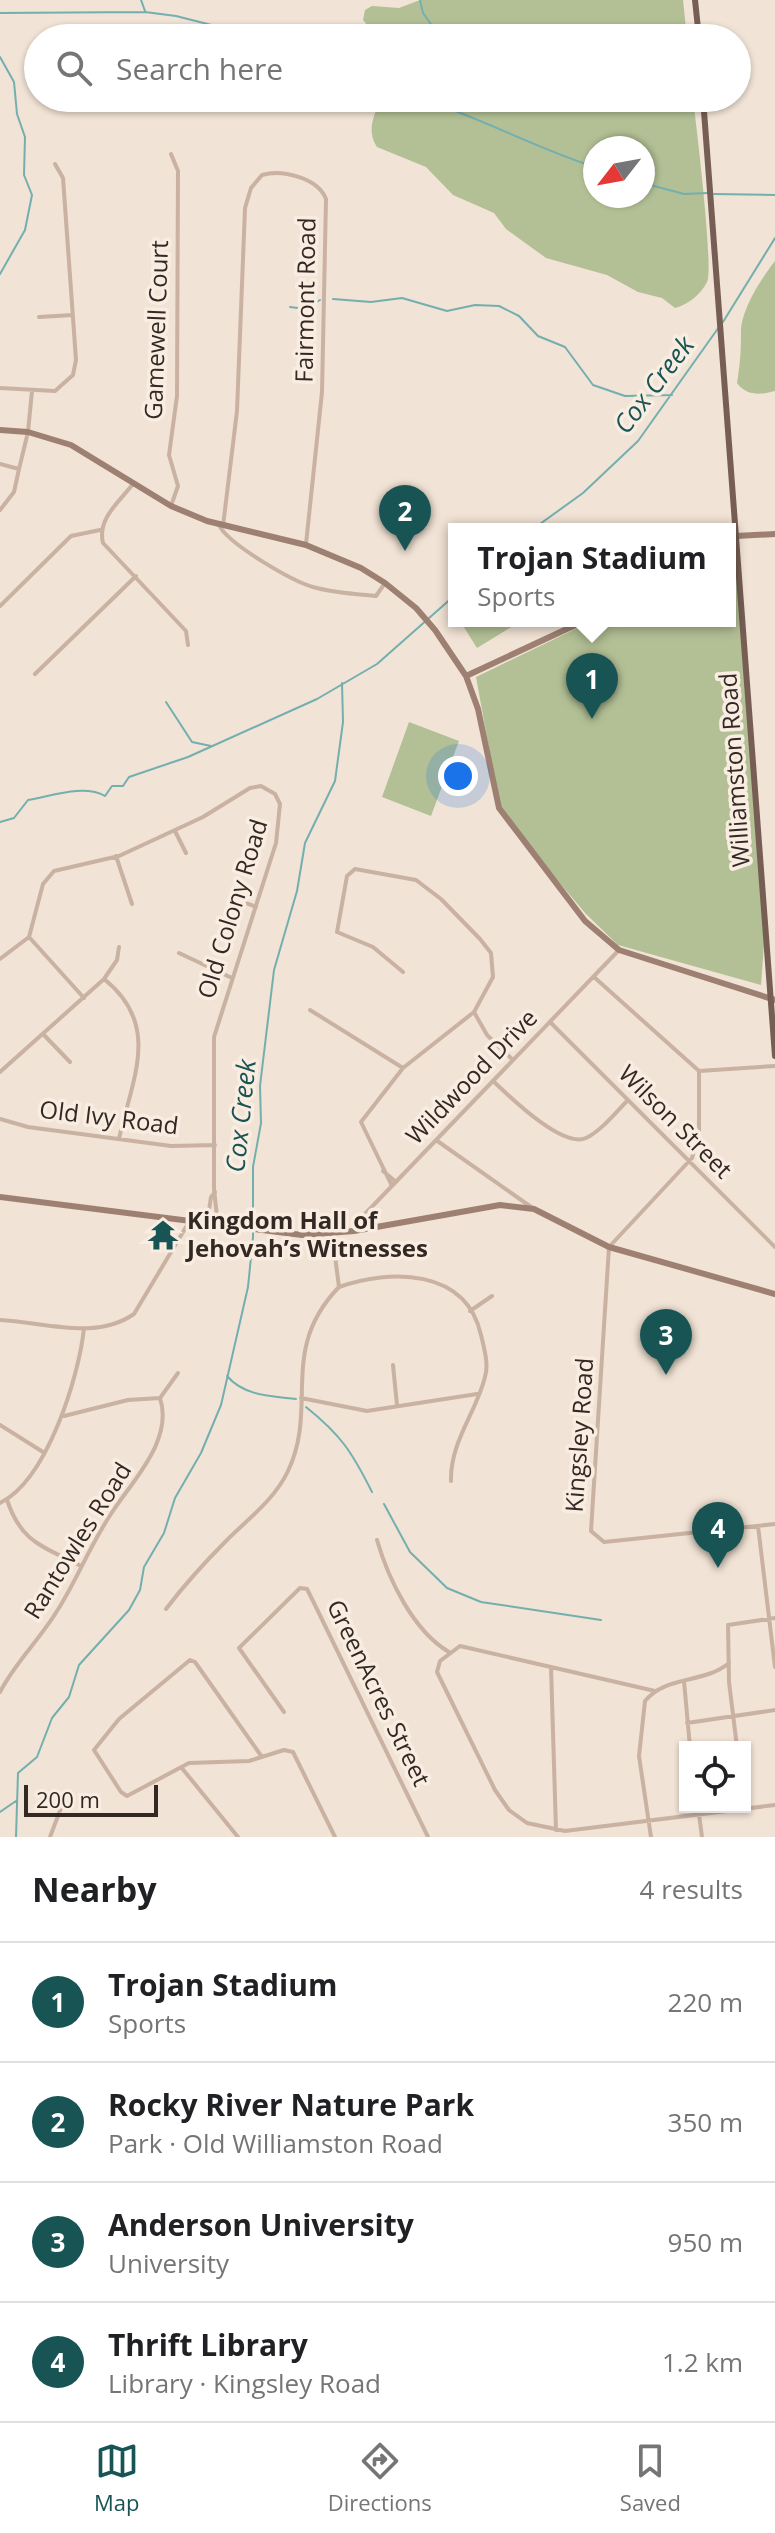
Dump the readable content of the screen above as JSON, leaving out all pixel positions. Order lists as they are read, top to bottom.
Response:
{
  "streets": {
    "main road": ["Williamston Road"],
    "street": [
      "Fairmont Road",
      "Gamewell Court",
      "Old Colony Road",
      "Wildwood Drive",
      "Old Ivy Road",
      "Wilson Street",
      "Kingsley Road",
      "Rantowles Road",
      "GreenAcres Street"
    ]
  },
  "crossings": [
    ["Old Colony Road", "Old Ivy Road"],
    ["Wildwood Drive", "Wilson Street"]
  ],
  "water": ["Cox Creek"],
  "places": {
    "temple": ["Kingdom Hall of Jehovah’s Witnesses"]
  },
  "scale_bar": "200 m",
  "north": "bottom left",
  "page": {
    "search": "Search here",
    "pins": [
      "2",
      "1",
      "3",
      "4"
    ],
    "popup": ["Trojan Stadium", "Sports"],
    "scale": "200 m",
    "heading": ["Nearby", "4 results"],
    "list": [
      {
        "mark": "1",
        "name": "Trojan Stadium",
        "note": "Sports",
        "value": "220 m"
      },
      {
        "mark": "2",
        "name": "Rocky River Nature Park",
        "note": "Park · Old Williamston Road",
        "value": "350 m"
      },
      {
        "mark": "3",
        "name": "Anderson University",
        "note": "University",
        "value": "950 m"
      },
      {
        "mark": "4",
        "name": "Thrift Library",
        "note": "Library · Kingsley Road",
        "value": "1.2 km"
      }
    ],
    "nav": ["Map", "Directions", "Saved"]
  }
}
